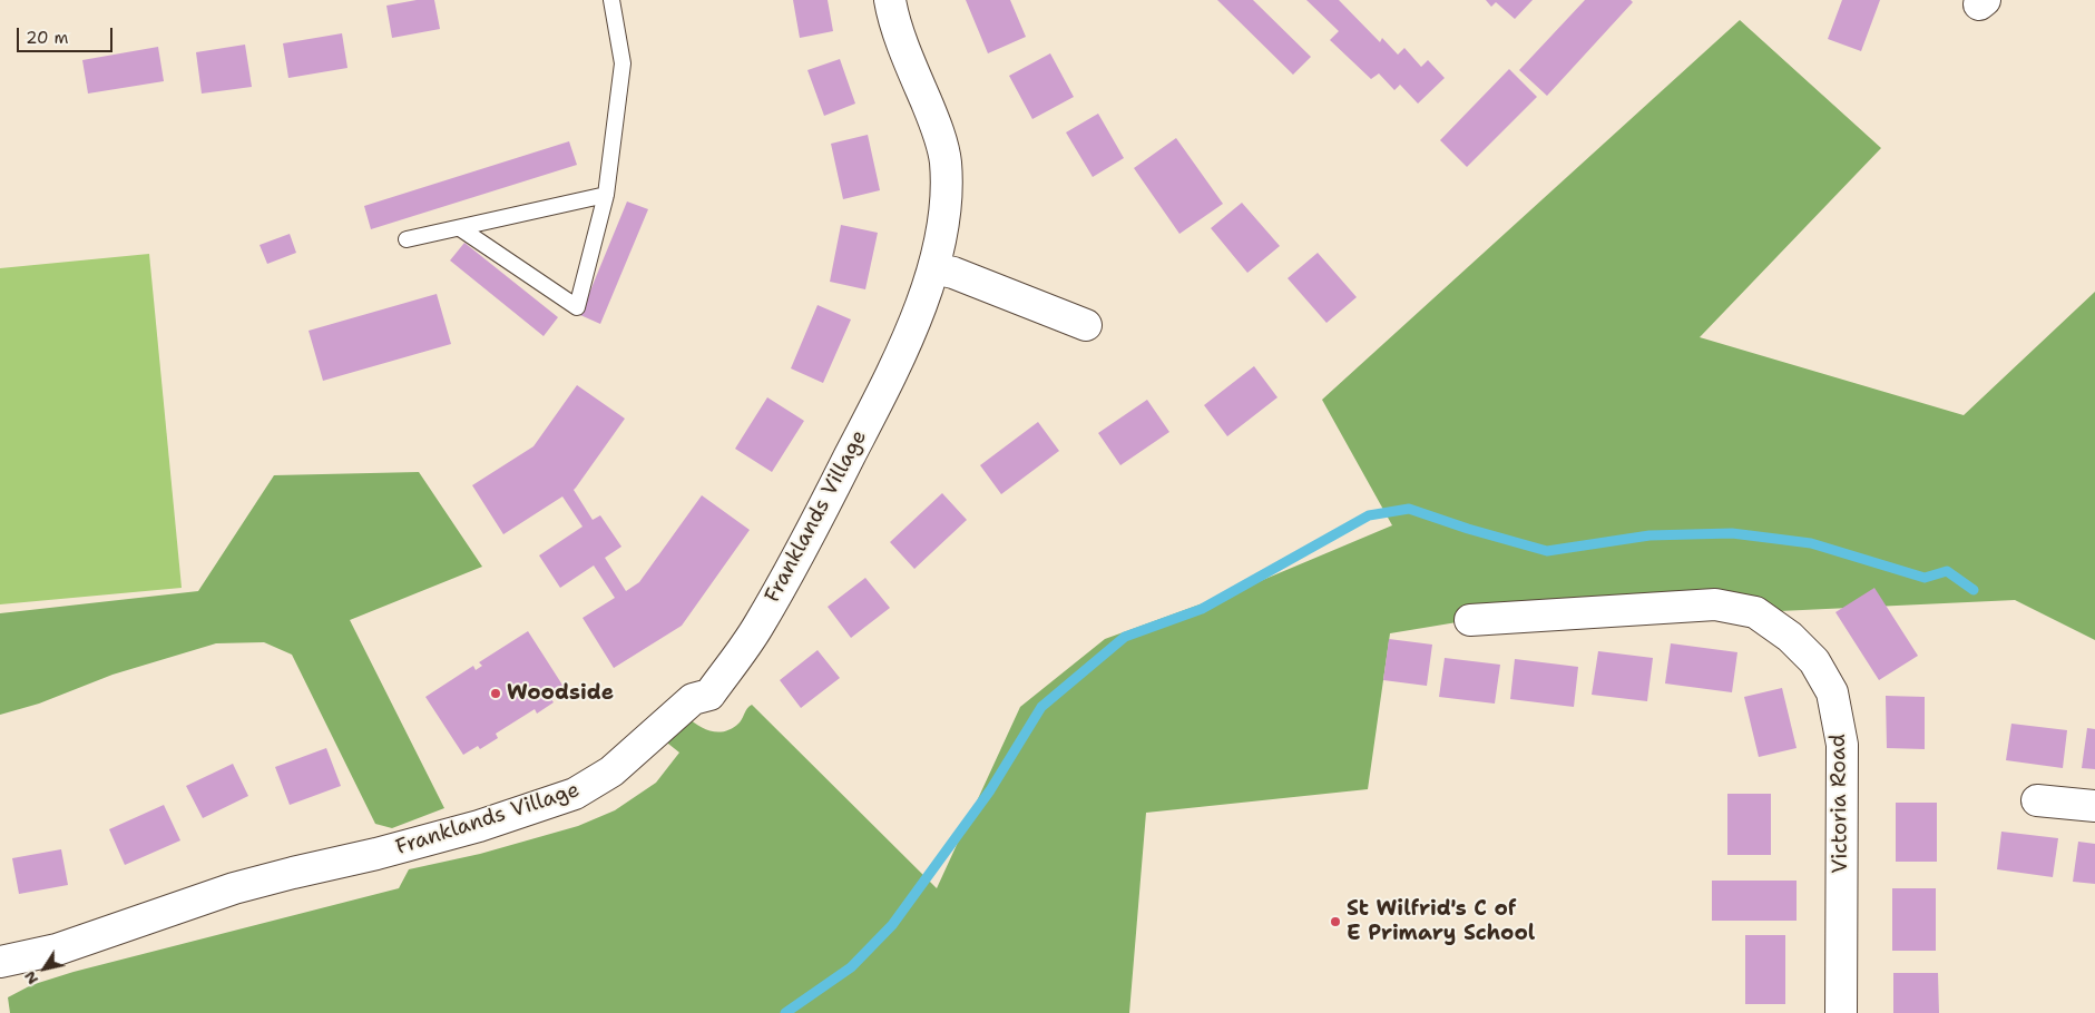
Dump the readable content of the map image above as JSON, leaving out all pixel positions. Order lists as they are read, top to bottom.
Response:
{
  "streets": {
    "street": ["Franklands Village", "Victoria Road"]
  },
  "places": ["Woodside", "St Wilfrid's C of E Primary School"],
  "scale_bar": "20 m",
  "north": "bottom left"
}
